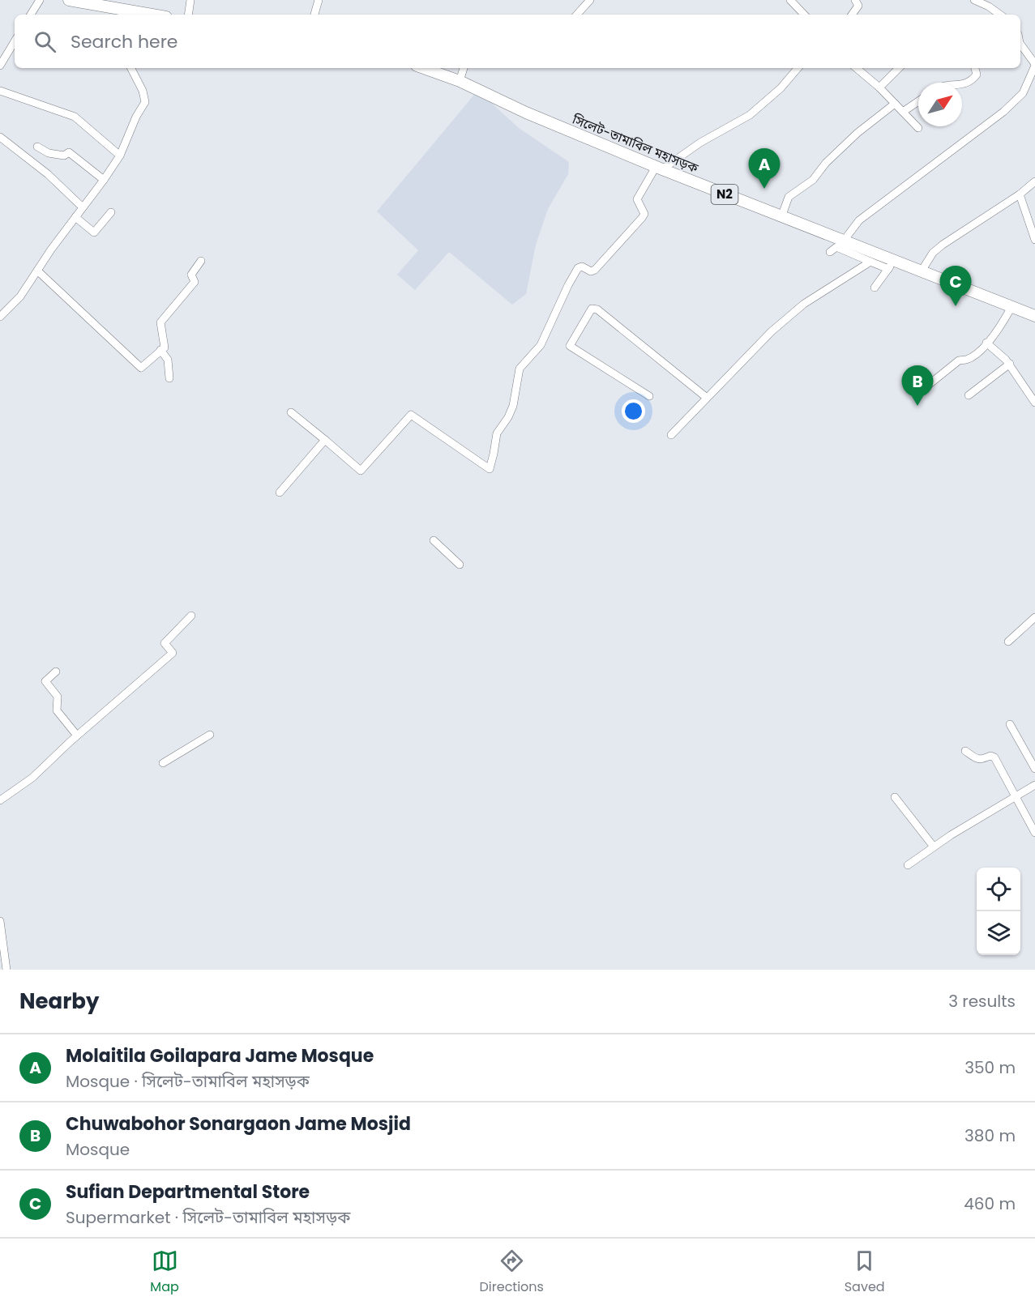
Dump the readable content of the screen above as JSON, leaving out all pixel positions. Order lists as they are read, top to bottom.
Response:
{
  "streets": {
    "highway": ["সিলেট-তামাবিল মহাসড়ক", "N2"]
  },
  "north": "top right",
  "page": {
    "search": "Search here",
    "pins": ["A", "C", "B"],
    "heading": ["Nearby", "3 results"],
    "list": [
      {
        "mark": "A",
        "name": "Molaitila Goilapara Jame Mosque",
        "note": "Mosque · সিলেট-তামাবিল মহাসড়ক",
        "value": "350 m"
      },
      {
        "mark": "B",
        "name": "Chuwabohor Sonargaon Jame Mosjid",
        "note": "Mosque",
        "value": "380 m"
      },
      {
        "mark": "C",
        "name": "Sufian Departmental Store",
        "note": "Supermarket · সিলেট-তামাবিল মহাসড়ক",
        "value": "460 m"
      }
    ],
    "nav": ["Map", "Directions", "Saved"]
  }
}
